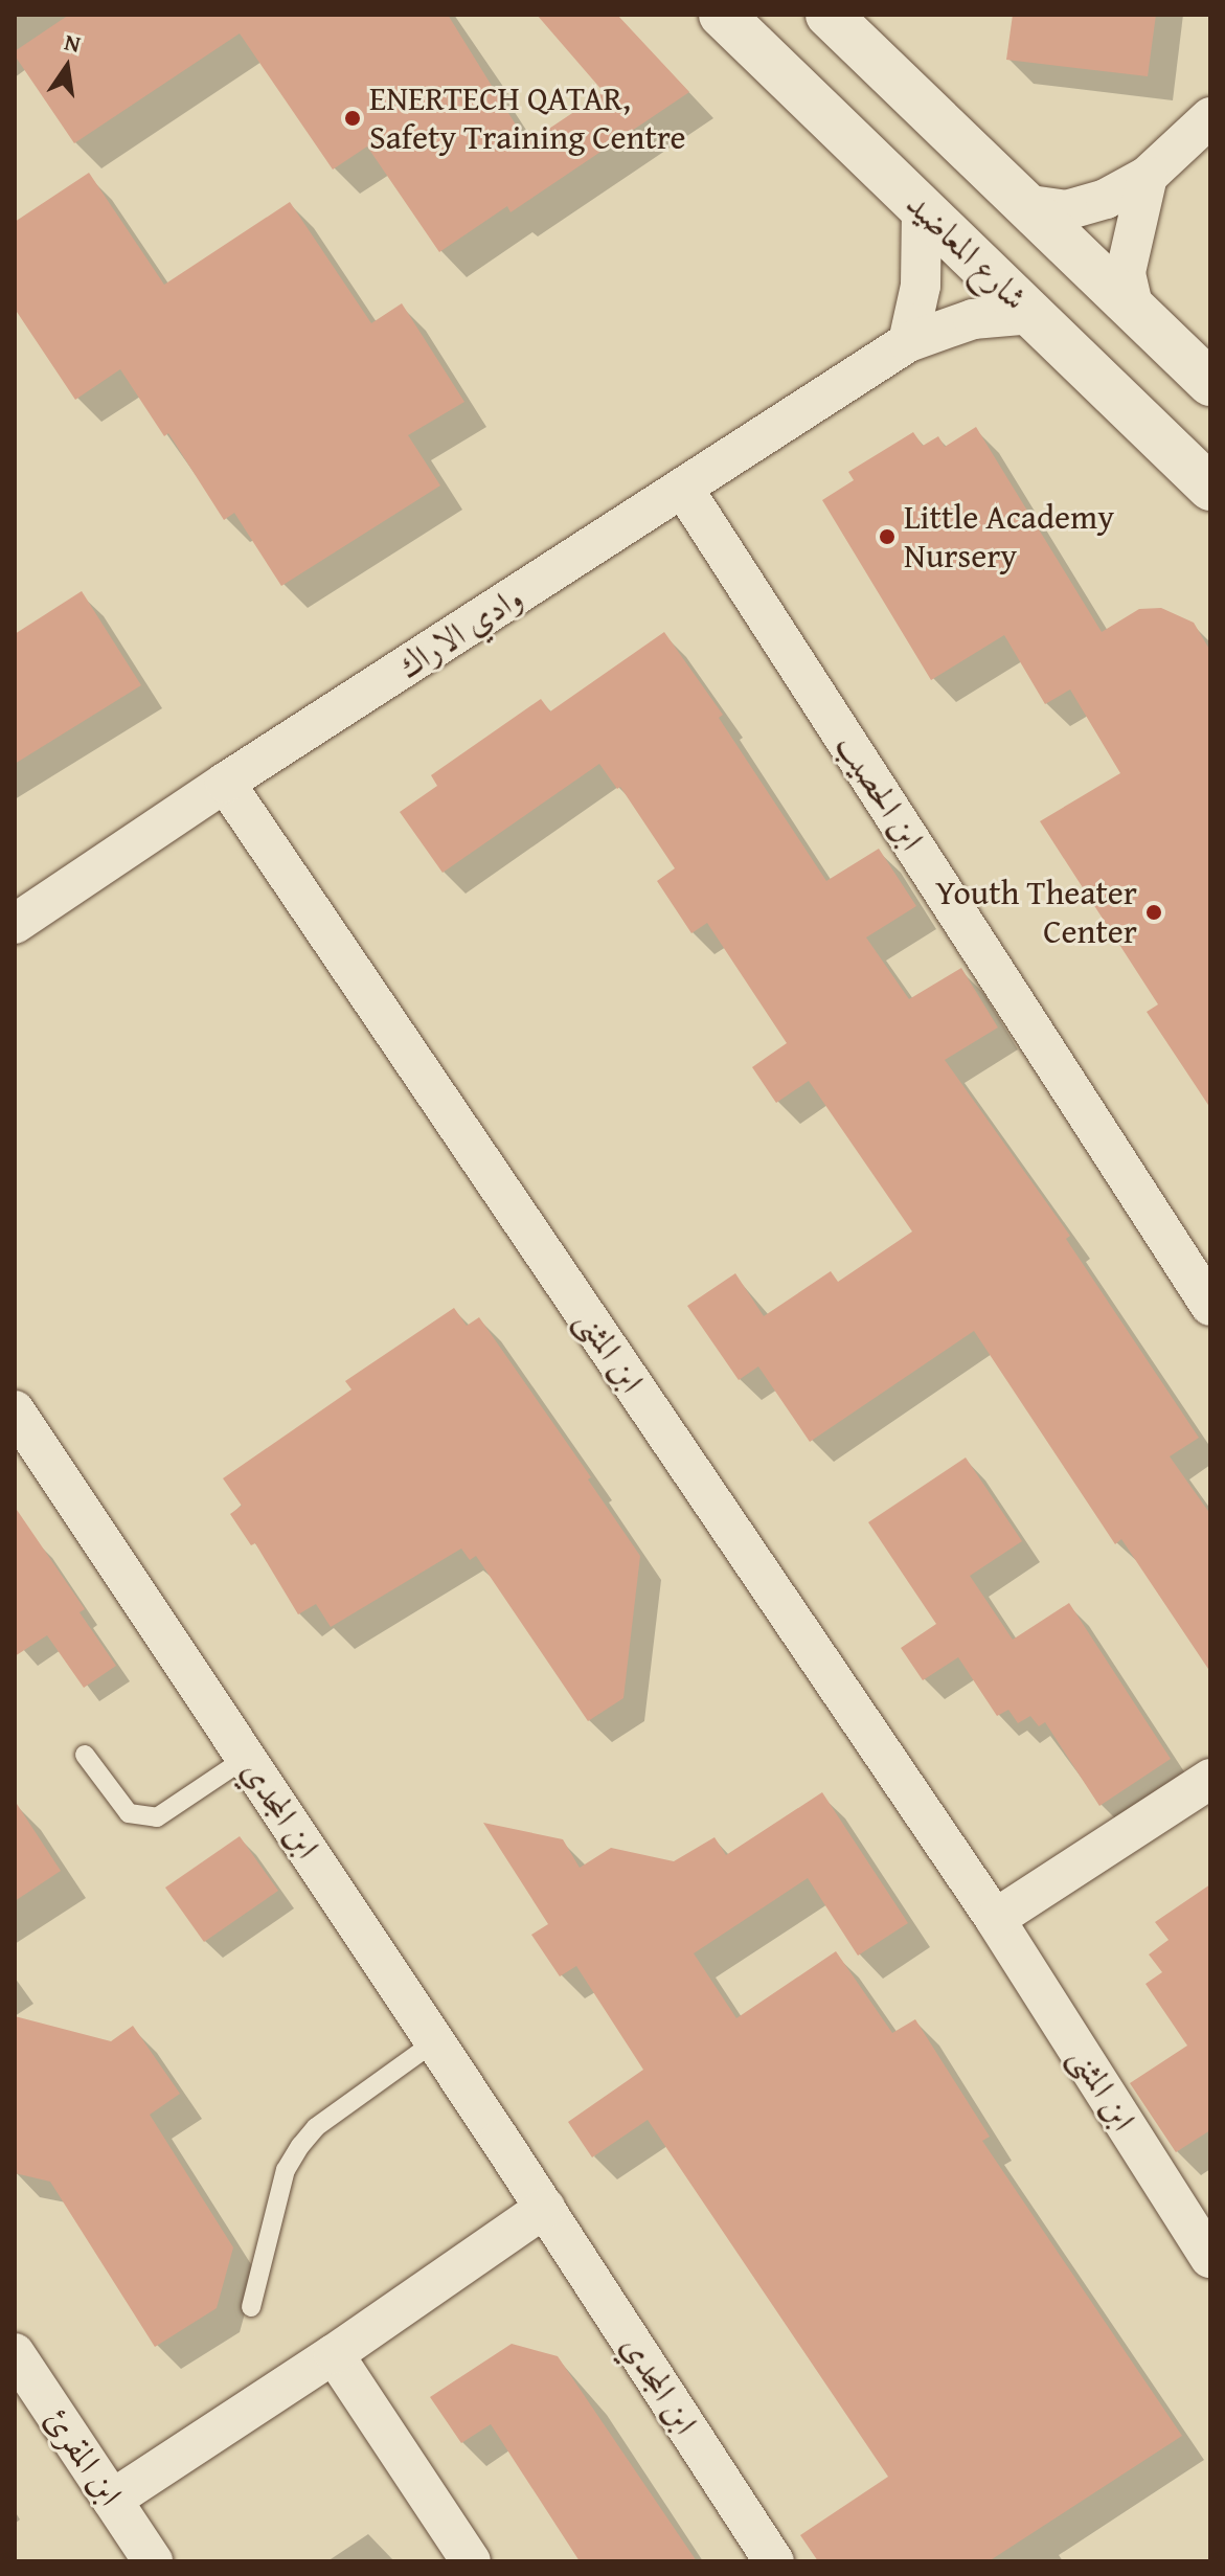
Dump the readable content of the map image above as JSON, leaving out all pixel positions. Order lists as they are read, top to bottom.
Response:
{
  "streets": {
    "street": [
      "شارع المعاضيد",
      "وادي الاراك",
      "ابن الحصيب",
      "ابن المثنى",
      "ابن المجدي",
      "ابن المقرئ"
    ]
  },
  "crossings": [
    ["شارع المعاضيد", "وادي الاراك"],
    ["وادي الاراك", "ابن الحصيب"],
    ["وادي الاراك", "ابن المثنى"]
  ],
  "places": ["ENERTECH QATAR, Safety Training Centre", "Little Academy Nursery", "Youth Theater Center"],
  "north": "top"
}
